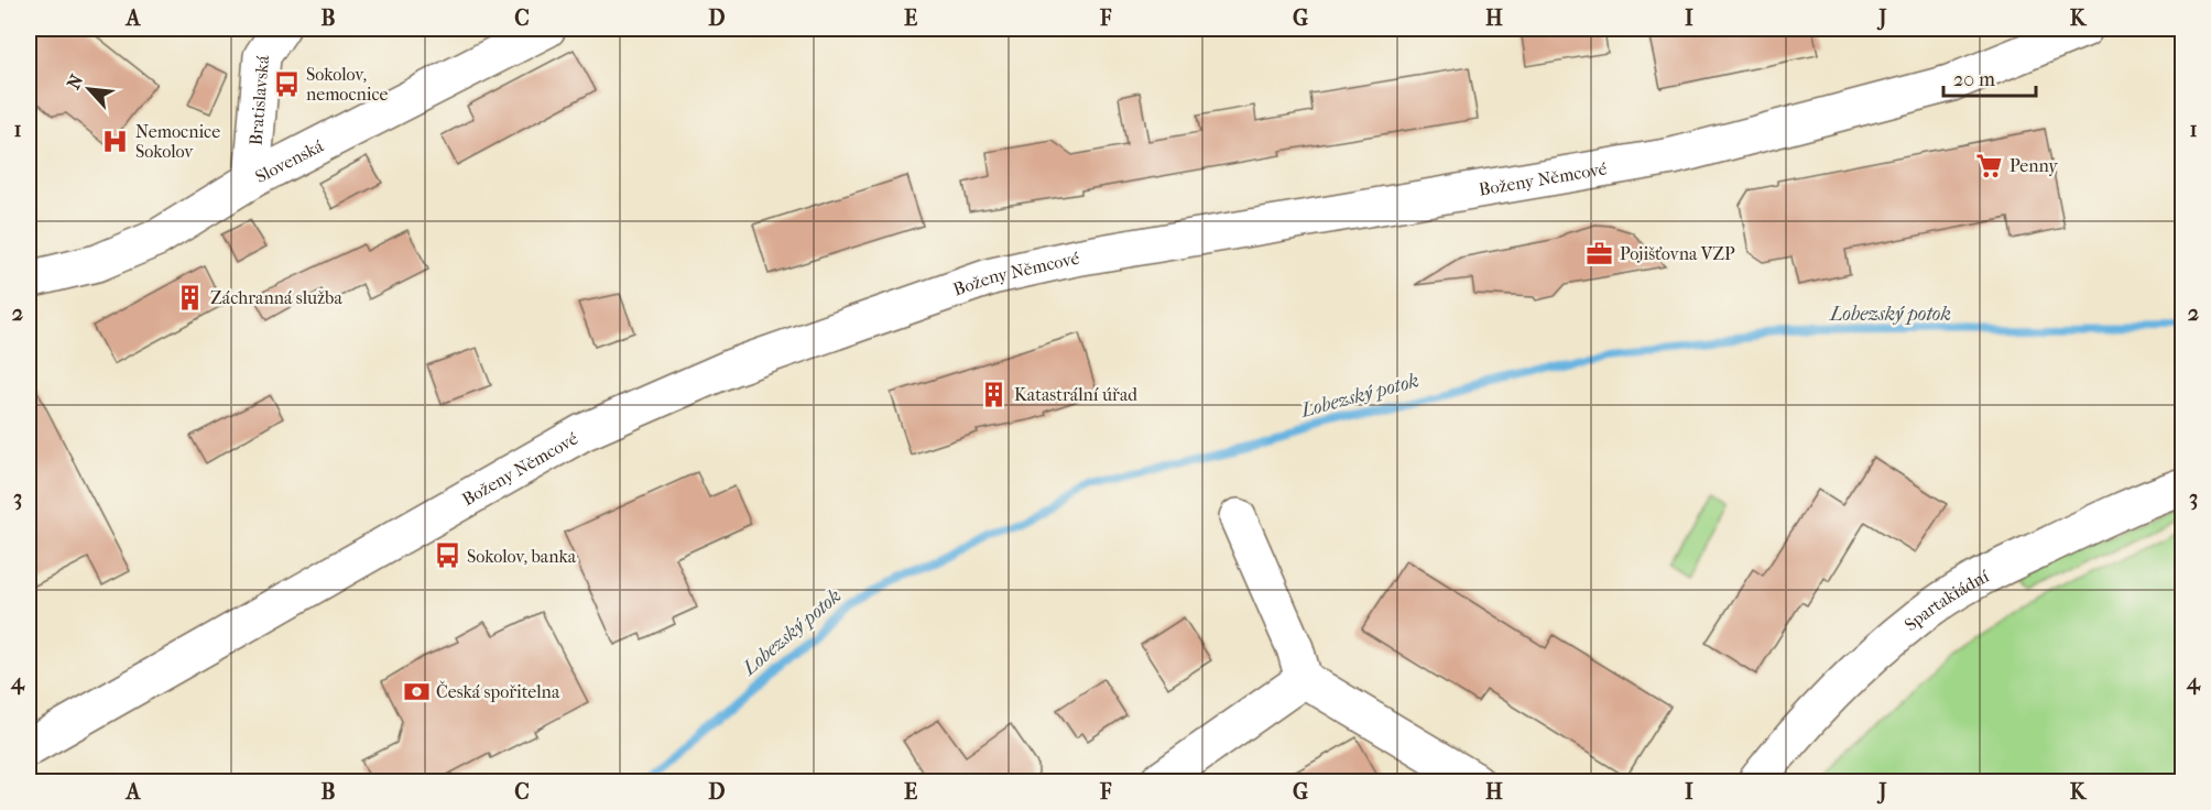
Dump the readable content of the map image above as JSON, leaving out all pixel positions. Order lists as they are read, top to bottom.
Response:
{
  "streets": {
    "street": [
      "Bratislavská",
      "Slovenská",
      "Boženy Němcové",
      "Spartakiádní"
    ]
  },
  "crossings": [
    ["Bratislavská", "Slovenská"]
  ],
  "water": ["Lobezský potok"],
  "places": {
    "bus stop": ["Sokolov, nemocnice", "Sokolov, banka"],
    "hospital": ["Nemocnice Sokolov"],
    "supermarket": ["Penny"],
    "office": ["Pojišťovna VZP"],
    "building": ["Záchranná služba", "Katastrální úřad"],
    "bank": ["Česká spořitelna"]
  },
  "scale_bar": "20 m",
  "north": "top left",
  "grid": {
    "columns": [
      "A",
      "B",
      "C",
      "D",
      "E",
      "F",
      "G",
      "H",
      "I",
      "J",
      "K"
    ],
    "rows": [
      "1",
      "2",
      "3",
      "4"
    ]
  }
}
